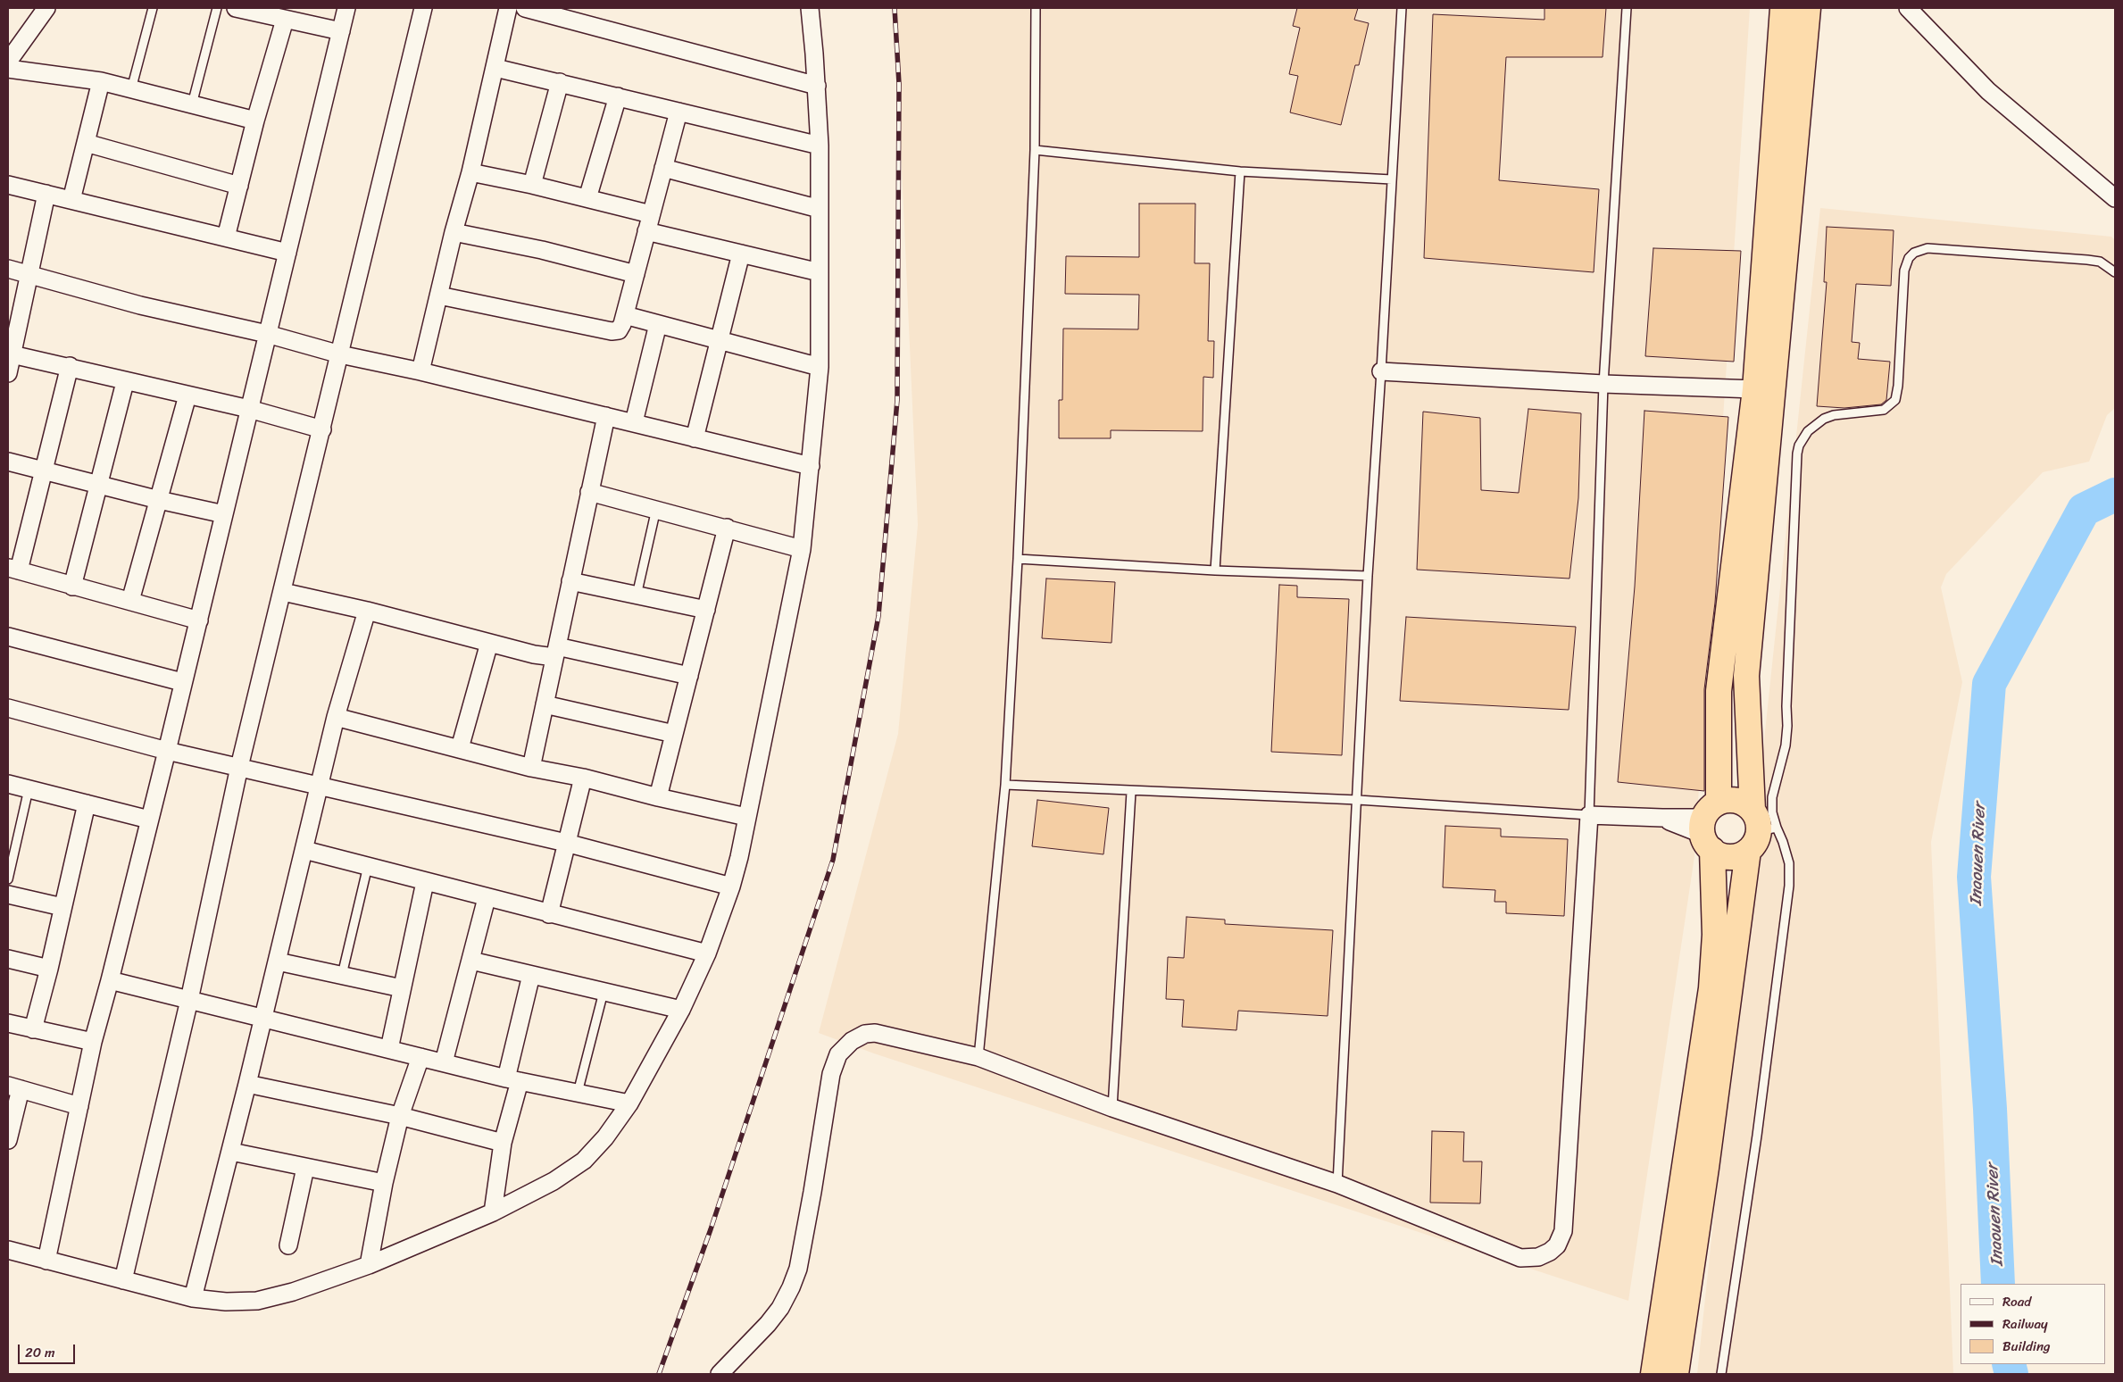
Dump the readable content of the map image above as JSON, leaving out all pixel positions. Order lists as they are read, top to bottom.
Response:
{
  "water": ["Inaouen River"],
  "legend": ["Road", "Railway", "Building"],
  "scale_bar": "20 m"
}
